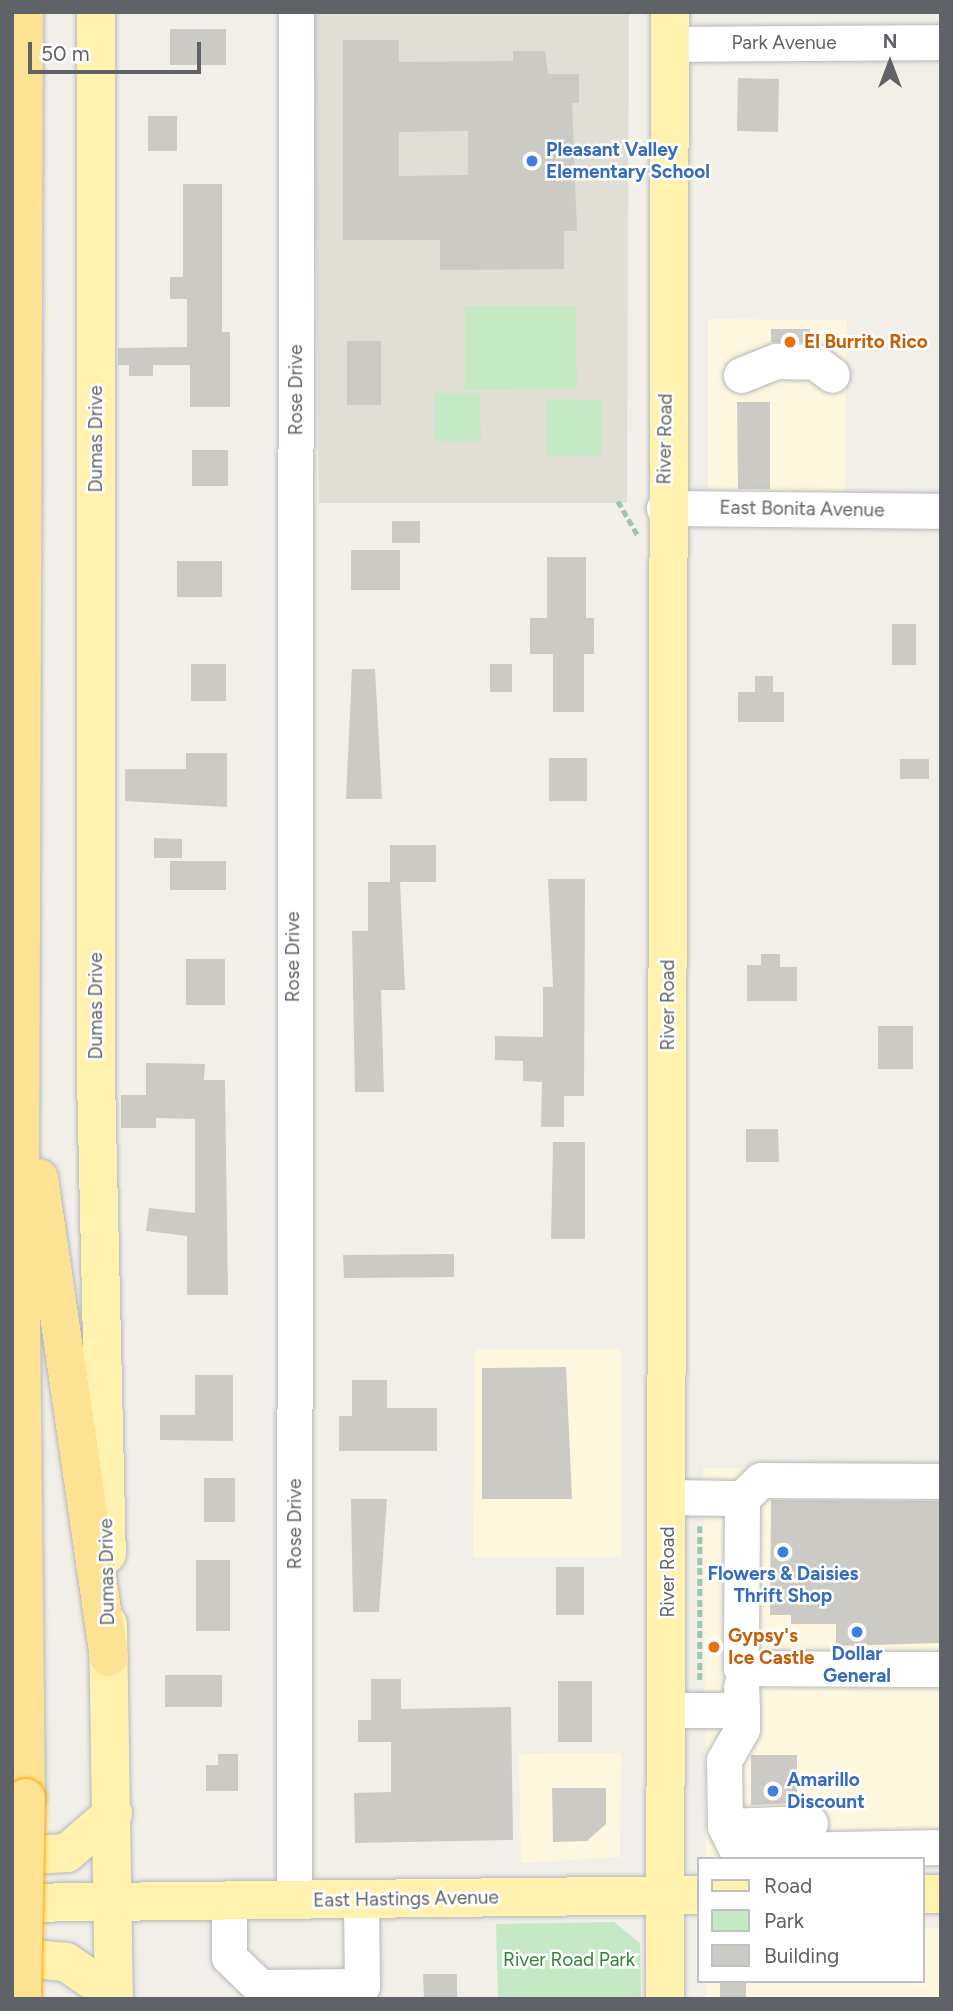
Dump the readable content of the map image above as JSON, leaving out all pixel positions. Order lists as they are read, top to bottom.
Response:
{
  "streets": {
    "main road": ["Dumas Drive", "River Road", "East Hastings Avenue"],
    "street": ["Park Avenue", "Rose Drive", "East Bonita Avenue"]
  },
  "crossings": [
    ["Park Avenue", "River Road"],
    ["Rose Drive", "East Hastings Avenue"],
    ["Dumas Drive", "East Hastings Avenue"],
    ["River Road", "East Bonita Avenue"],
    ["River Road", "East Hastings Avenue"]
  ],
  "parks": ["River Road Park"],
  "places": [
    "Pleasant Valley Elementary School",
    "El Burrito Rico",
    "Flowers & Daisies Thrift Shop",
    "Dollar General",
    "Gypsy's Ice Castle",
    "Amarillo Discount"
  ],
  "legend": ["Road", "Park", "Building"],
  "scale_bar": "50 m",
  "north": "top"
}
